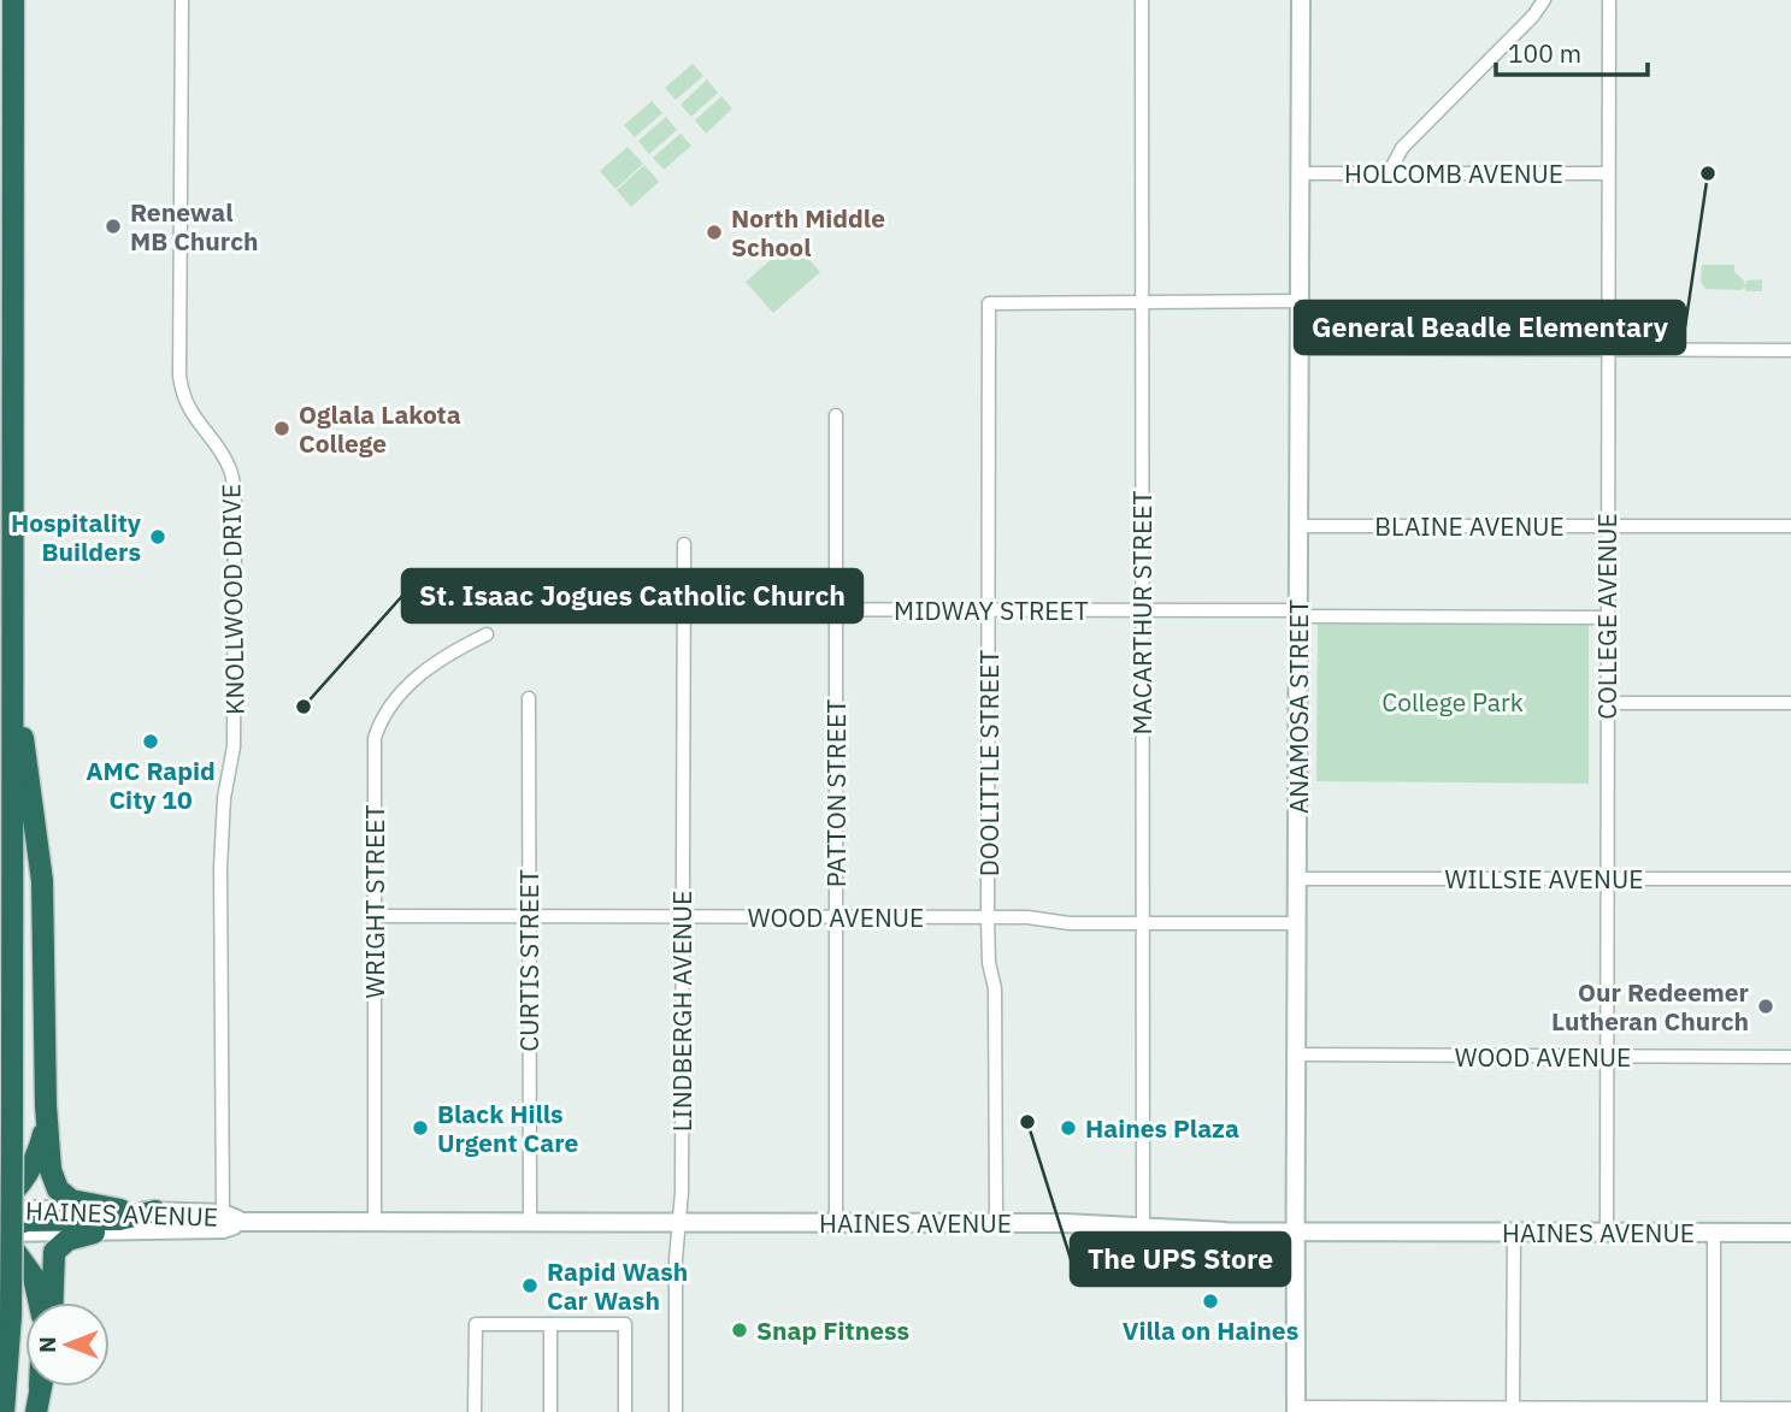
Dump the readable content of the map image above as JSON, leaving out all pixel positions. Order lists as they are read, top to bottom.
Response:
{
  "streets": {
    "main road": ["ANAMOSA STREET", "HAINES AVENUE"],
    "street": [
      "HOLCOMB AVENUE",
      "BLAINE AVENUE",
      "KNOLLWOOD DRIVE",
      "MIDWAY STREET",
      "MACARTHUR STREET",
      "COLLEGE AVENUE",
      "DOOLITTLE STREET",
      "PATTON STREET",
      "WILLSIE AVENUE",
      "WRIGHT STREET",
      "WOOD AVENUE",
      "CURTIS STREET",
      "LINDBERGH AVENUE"
    ]
  },
  "crossings": [
    ["HOLCOMB AVENUE", "COLLEGE AVENUE"],
    ["HOLCOMB AVENUE", "ANAMOSA STREET"],
    ["BLAINE AVENUE", "COLLEGE AVENUE"],
    ["BLAINE AVENUE", "ANAMOSA STREET"],
    ["KNOLLWOOD DRIVE", "HAINES AVENUE"],
    ["MIDWAY STREET", "MACARTHUR STREET"],
    ["MIDWAY STREET", "COLLEGE AVENUE"],
    ["MIDWAY STREET", "ANAMOSA STREET"],
    ["MIDWAY STREET", "DOOLITTLE STREET"],
    ["MIDWAY STREET", "PATTON STREET"],
    ["MIDWAY STREET", "LINDBERGH AVENUE"],
    ["MACARTHUR STREET", "DOOLITTLE STREET"],
    ["MACARTHUR STREET", "WOOD AVENUE"],
    ["MACARTHUR STREET", "HAINES AVENUE"],
    ["COLLEGE AVENUE", "WILLSIE AVENUE"],
    ["COLLEGE AVENUE", "WOOD AVENUE"],
    ["COLLEGE AVENUE", "HAINES AVENUE"],
    ["ANAMOSA STREET", "WILLSIE AVENUE"],
    ["ANAMOSA STREET", "WOOD AVENUE"],
    ["ANAMOSA STREET", "HAINES AVENUE"],
    ["DOOLITTLE STREET", "WOOD AVENUE"],
    ["DOOLITTLE STREET", "HAINES AVENUE"],
    ["PATTON STREET", "WOOD AVENUE"],
    ["PATTON STREET", "HAINES AVENUE"],
    ["WRIGHT STREET", "WOOD AVENUE"],
    ["WRIGHT STREET", "HAINES AVENUE"],
    ["WOOD AVENUE", "CURTIS STREET"],
    ["WOOD AVENUE", "LINDBERGH AVENUE"],
    ["CURTIS STREET", "HAINES AVENUE"],
    ["LINDBERGH AVENUE", "HAINES AVENUE"]
  ],
  "parks": ["College Park"],
  "places": [
    "General Beadle Elementary",
    "Renewal MB Church",
    "North Middle School",
    "Oglala Lakota College",
    "Hospitality Builders",
    "St. Isaac Jogues Catholic Church",
    "AMC Rapid City 10",
    "Our Redeemer Lutheran Church",
    "The UPS Store",
    "Black Hills Urgent Care",
    "Haines Plaza",
    "Rapid Wash Car Wash",
    "Villa on Haines",
    "Snap Fitness"
  ],
  "scale_bar": "100 m",
  "north": "left"
}
